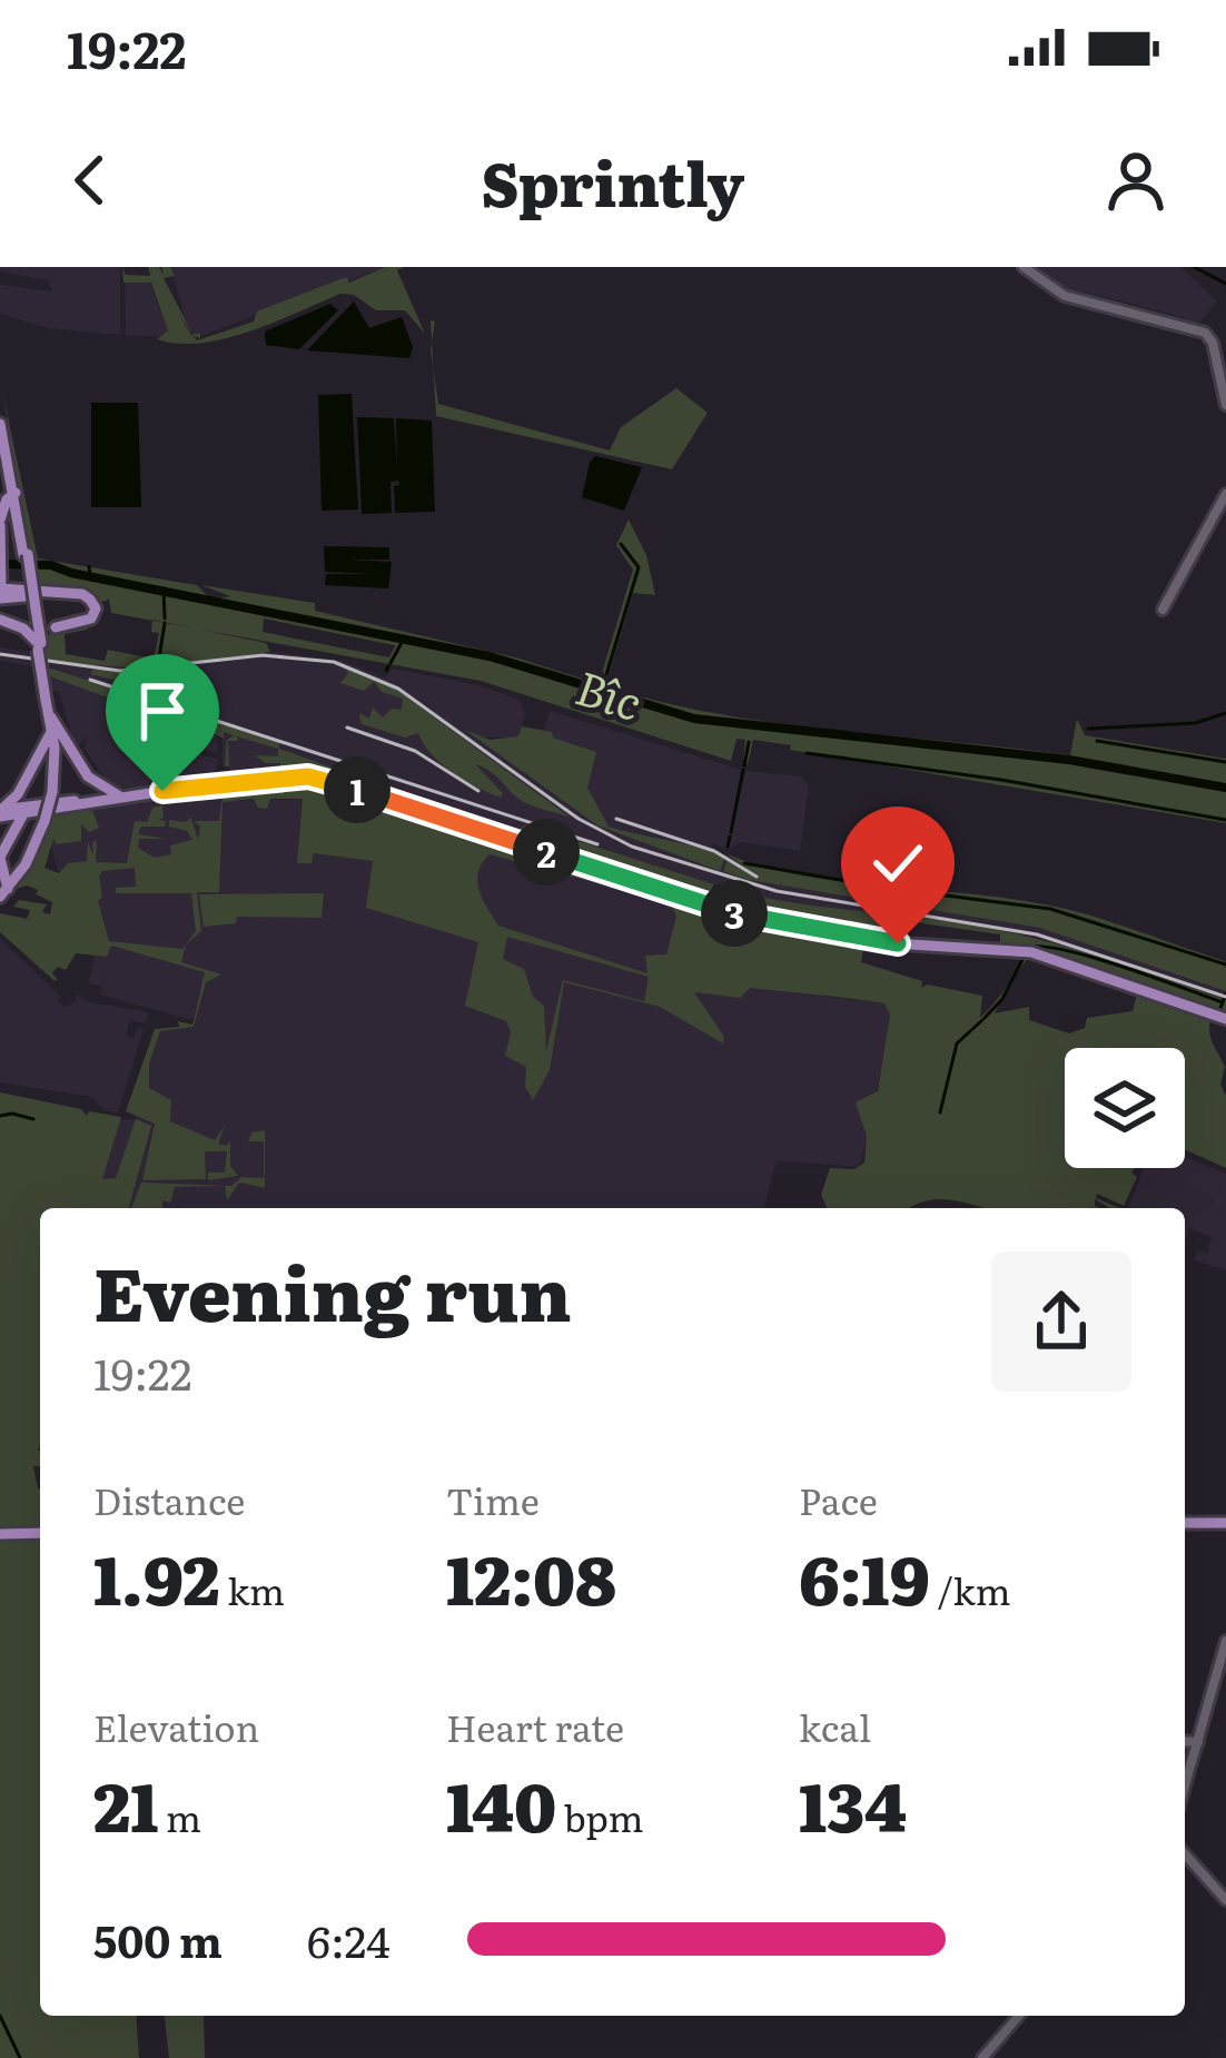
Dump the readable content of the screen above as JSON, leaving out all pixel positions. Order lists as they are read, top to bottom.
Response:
{
  "water": ["Bîc"],
  "page": {
    "status": "19:22",
    "header": "Sprintly",
    "pins": ["1", "2", "3"],
    "heading": ["Evening run", "19:22"],
    "stats": [
      ["Distance", "1.92 km"],
      ["Time", "12:08"],
      ["Pace", "6:19 /km"],
      ["Elevation", "21 m"],
      ["Heart rate", "140 bpm"],
      ["kcal", "134"]
    ],
    "list": [
      {
        "name": "500 m",
        "note": "6:24"
      }
    ]
  }
}
